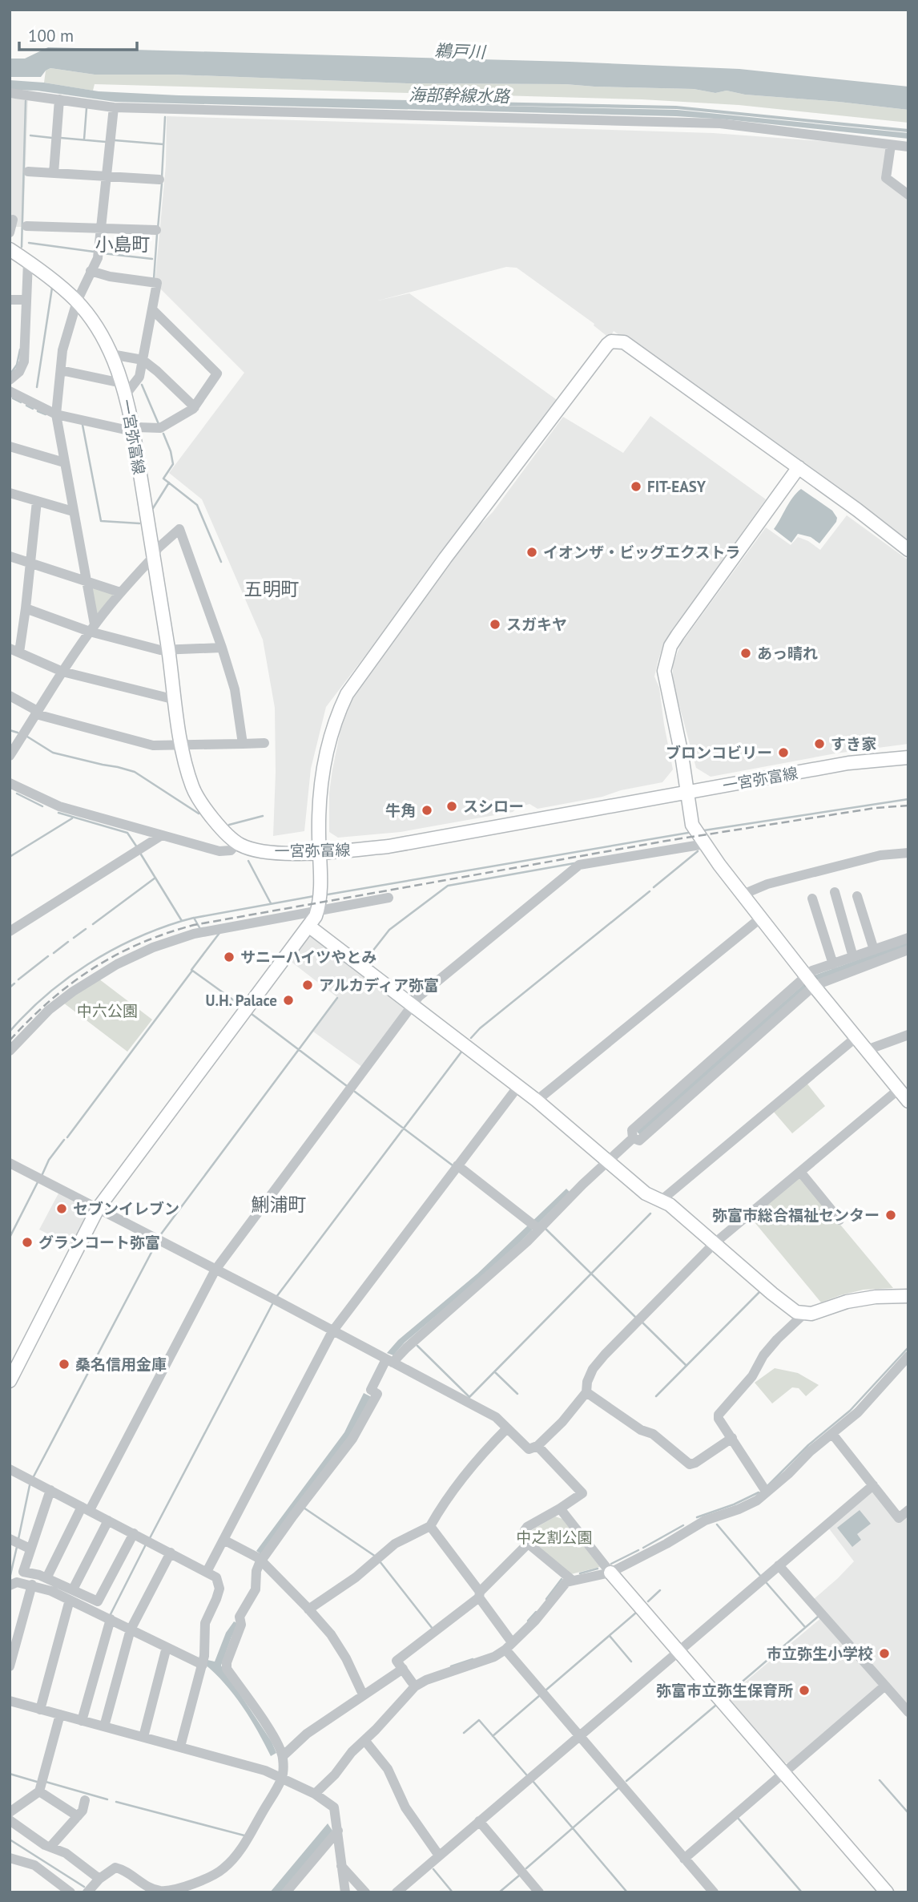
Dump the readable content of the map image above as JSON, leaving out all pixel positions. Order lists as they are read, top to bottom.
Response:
{
  "streets": {
    "street": ["一宮弥富線"]
  },
  "districts": ["小島町", "五明町", "鯏浦町"],
  "water": ["鵜戸川", "海部幹線水路"],
  "parks": ["中六公園", "中之割公園"],
  "places": [
    "FIT-EASY",
    "イオンザ・ビッグエクストラ",
    "スガキヤ",
    "あっ晴れ",
    "すき家",
    "ブロンコビリー",
    "スシロー",
    "牛角",
    "サニーハイツやとみ",
    "アルカディア弥富",
    "U.H. Palace",
    "セブンイレブン",
    "弥富市総合福祉センター",
    "グランコート弥富",
    "桑名信用金庫",
    "市立弥生小学校",
    "弥富市立弥生保育所"
  ],
  "scale_bar": "100 m"
}
